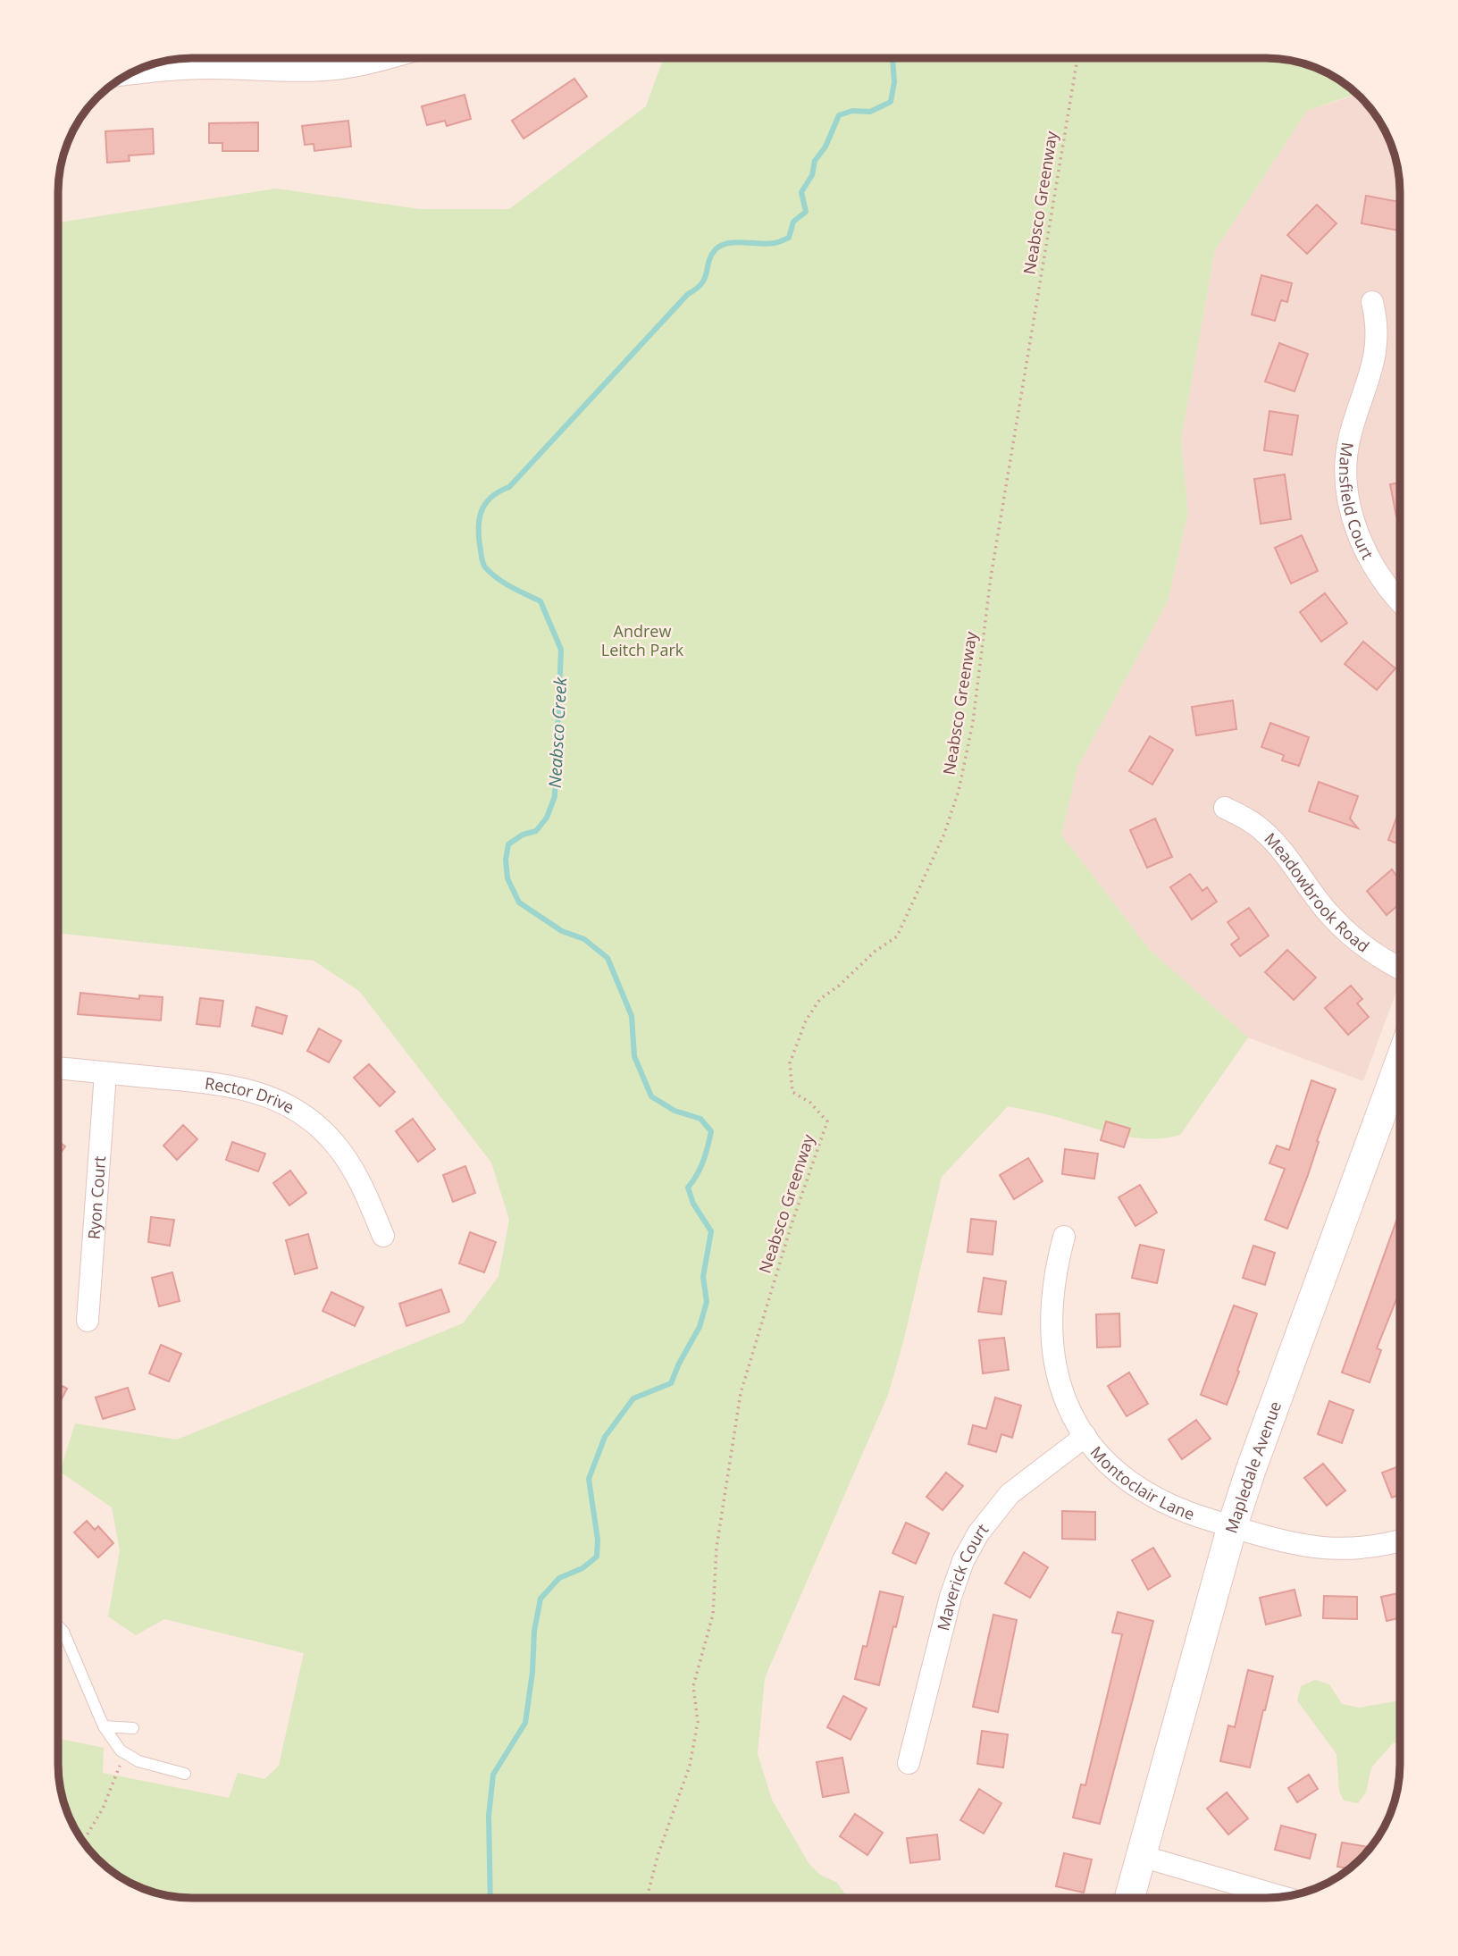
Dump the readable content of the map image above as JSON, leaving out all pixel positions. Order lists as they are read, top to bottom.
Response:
{
  "streets": {
    "street": [
      "Mansfield Court",
      "Meadowbrook Road",
      "Rector Drive",
      "Ryon Court",
      "Mapledale Avenue",
      "Montoclair Lane",
      "Maverick Court"
    ],
    "path": ["Neabsco Greenway"]
  },
  "crossings": [
    ["Rector Drive", "Ryon Court"],
    ["Mapledale Avenue", "Montoclair Lane"],
    ["Montoclair Lane", "Maverick Court"]
  ],
  "water": ["Neabsco Creek"],
  "parks": ["Andrew Leitch Park"]
}
